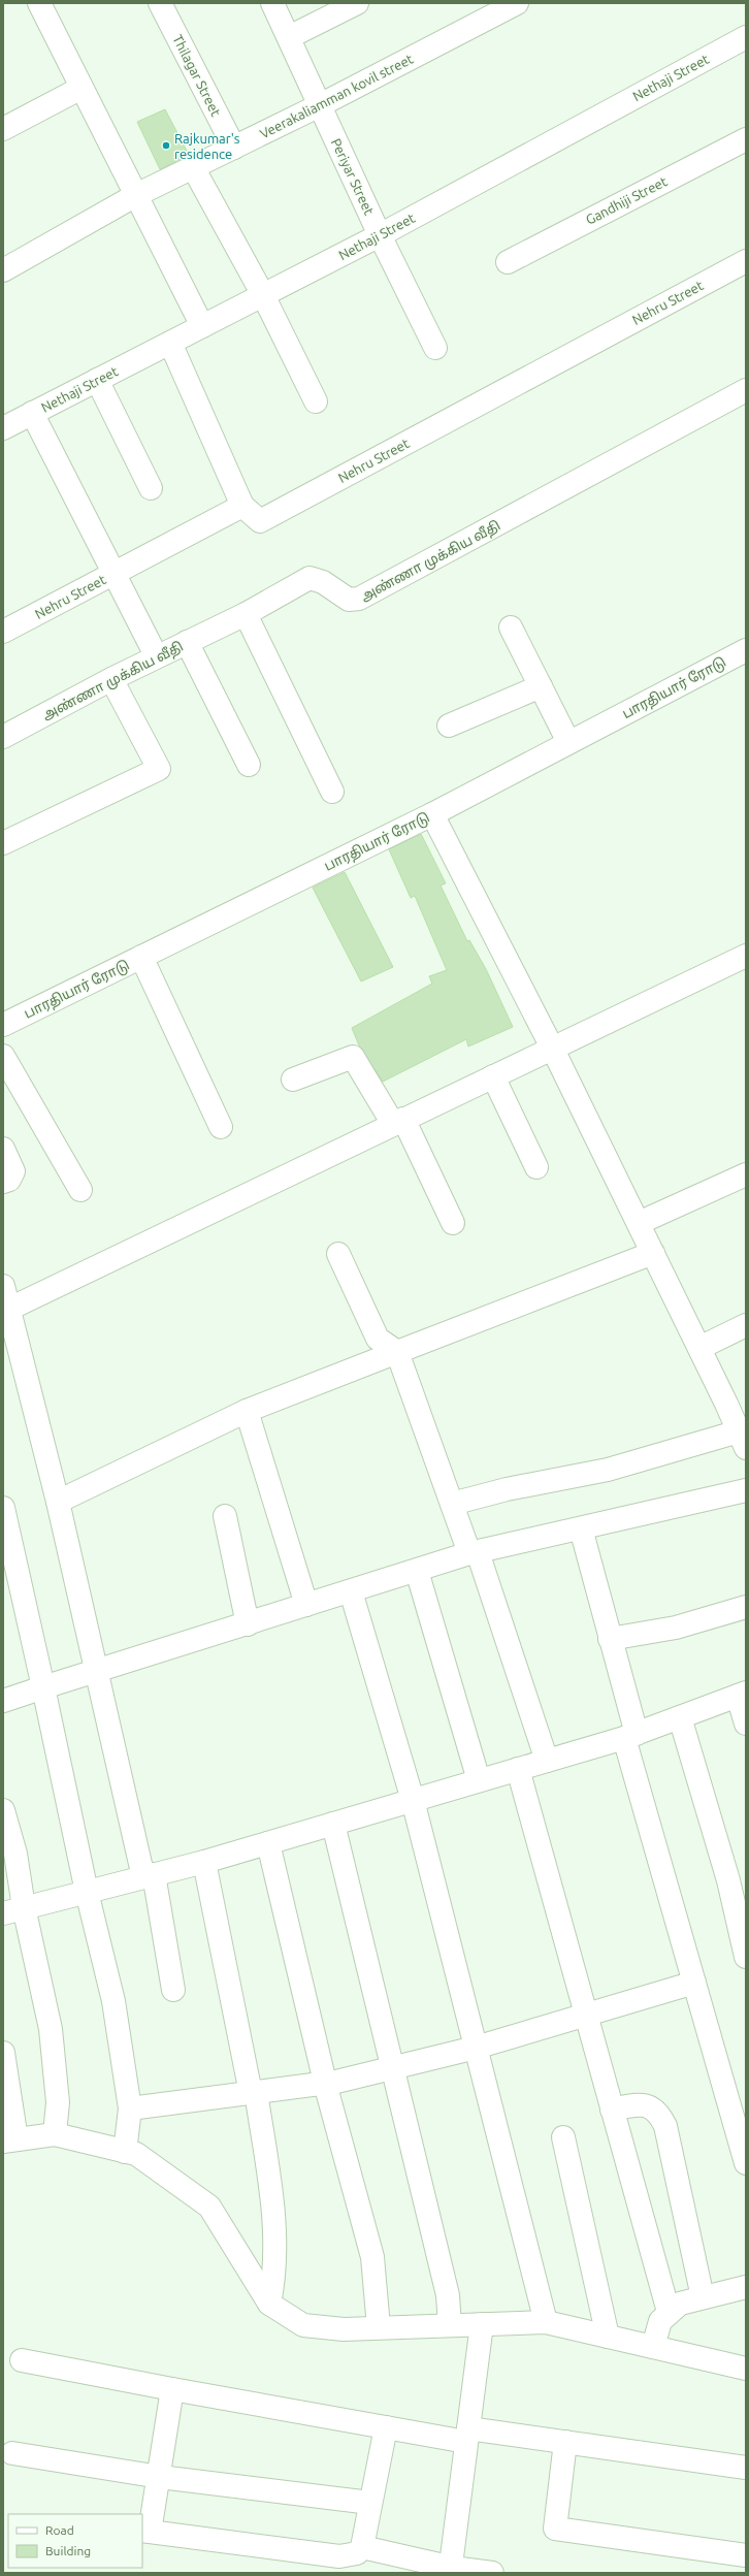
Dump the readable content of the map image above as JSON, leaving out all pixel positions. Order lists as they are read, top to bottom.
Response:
{
  "streets": {
    "street": [
      "Thilagar Street",
      "Nethaji Street",
      "Veerakaliamman kovil street",
      "Periyar Street",
      "Gandhiji Street",
      "Nehru Street",
      "அண்ணா முக்கிய வீதி",
      "பாரதியார் ரோடு"
    ]
  },
  "crossings": [
    ["Thilagar Street", "Veerakaliamman kovil street"],
    ["Nethaji Street", "Periyar Street"],
    ["Veerakaliamman kovil street", "Periyar Street"]
  ],
  "places": ["Rajkumar's residence"],
  "legend": ["Road", "Building"]
}
